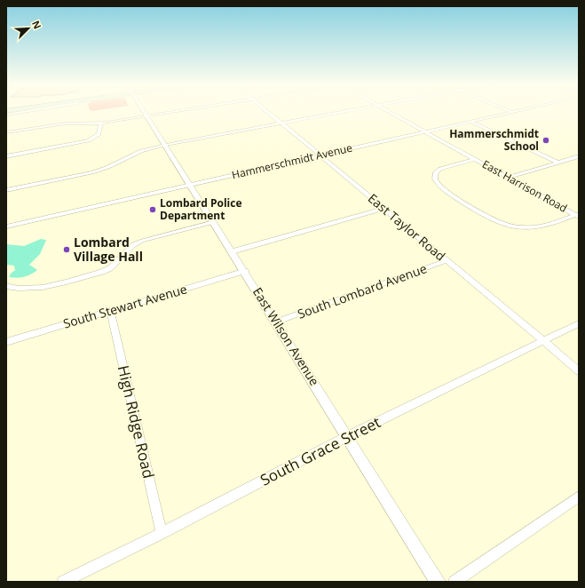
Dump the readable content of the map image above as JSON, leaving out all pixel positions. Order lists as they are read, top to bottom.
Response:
{
  "streets": {
    "street": [
      "Hammerschmidt Avenue",
      "East Harrison Road",
      "East Taylor Road",
      "South Lombard Avenue",
      "South Stewart Avenue",
      "East Wilson Avenue",
      "High Ridge Road",
      "South Grace Street"
    ]
  },
  "crossings": [
    ["Hammerschmidt Avenue", "East Harrison Road"],
    ["Hammerschmidt Avenue", "East Taylor Road"],
    ["Hammerschmidt Avenue", "East Wilson Avenue"],
    ["East Taylor Road", "South Lombard Avenue"],
    ["East Taylor Road", "South Grace Street"],
    ["South Lombard Avenue", "East Wilson Avenue"],
    ["South Stewart Avenue", "East Wilson Avenue"],
    ["South Stewart Avenue", "High Ridge Road"],
    ["East Wilson Avenue", "South Grace Street"],
    ["High Ridge Road", "South Grace Street"]
  ],
  "places": ["Hammerschmidt School", "Lombard Police Department", "Lombard Village Hall"],
  "north": "top right"
}
